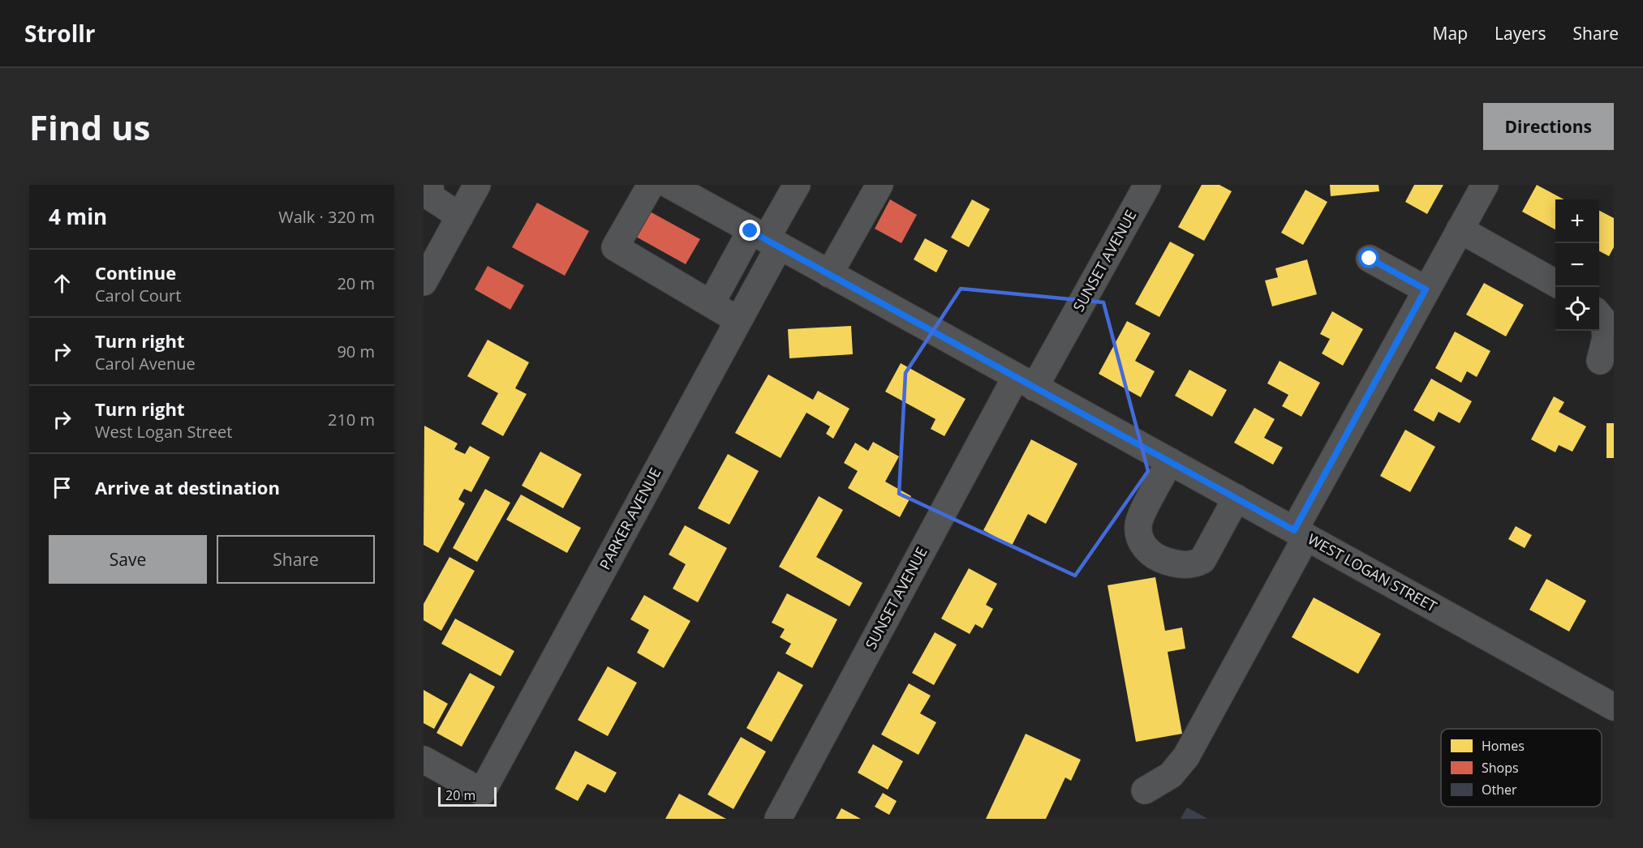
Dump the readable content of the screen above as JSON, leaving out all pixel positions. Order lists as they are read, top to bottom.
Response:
{
  "streets": {
    "street": ["SUNSET AVENUE", "PARKER AVENUE", "WEST LOGAN STREET"]
  },
  "crossings": [
    ["SUNSET AVENUE", "WEST LOGAN STREET"],
    ["PARKER AVENUE", "WEST LOGAN STREET"]
  ],
  "legend": ["Homes", "Shops", "Other"],
  "scale_bar": "20 m",
  "page": {
    "header": "Strollr",
    "nav": ["Map", "Layers", "Share"],
    "buttons": [
      "Directions",
      ["Save", "Share"]
    ],
    "title": "Find us",
    "heading": ["4 min", "Walk · 320 m"],
    "map_buttons": ["+", "−"],
    "list": [
      ["Continue", "Carol Court", "20 m"],
      ["Turn right", "Carol Avenue", "90 m"],
      ["Turn right", "West Logan Street", "210 m"],
      "Arrive at destination"
    ],
    "scale": "20 m"
  }
}
